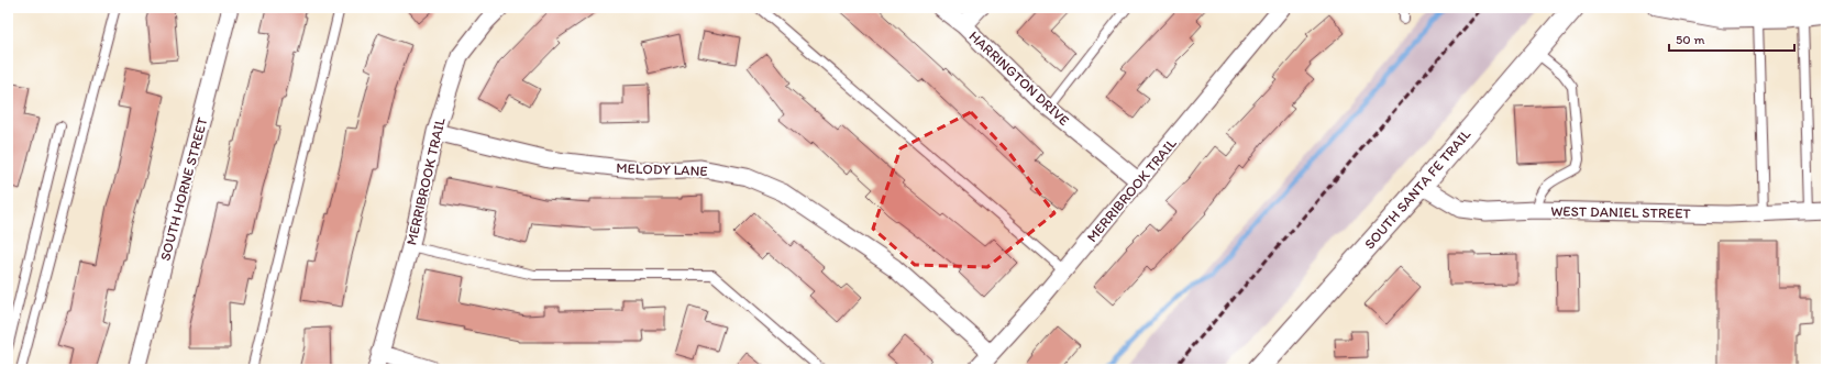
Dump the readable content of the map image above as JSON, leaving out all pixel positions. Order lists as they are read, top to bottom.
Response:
{
  "streets": {
    "street": [
      "HARRINGTON DRIVE",
      "MELODY LANE",
      "MERRIBROOK TRAIL",
      "SOUTH HORNE STREET",
      "SOUTH SANTA FE TRAIL",
      "WEST DANIEL STREET"
    ]
  },
  "crossings": [
    ["HARRINGTON DRIVE", "MERRIBROOK TRAIL"],
    ["MELODY LANE", "MERRIBROOK TRAIL"],
    ["SOUTH SANTA FE TRAIL", "WEST DANIEL STREET"]
  ],
  "scale_bar": "50 m"
}
